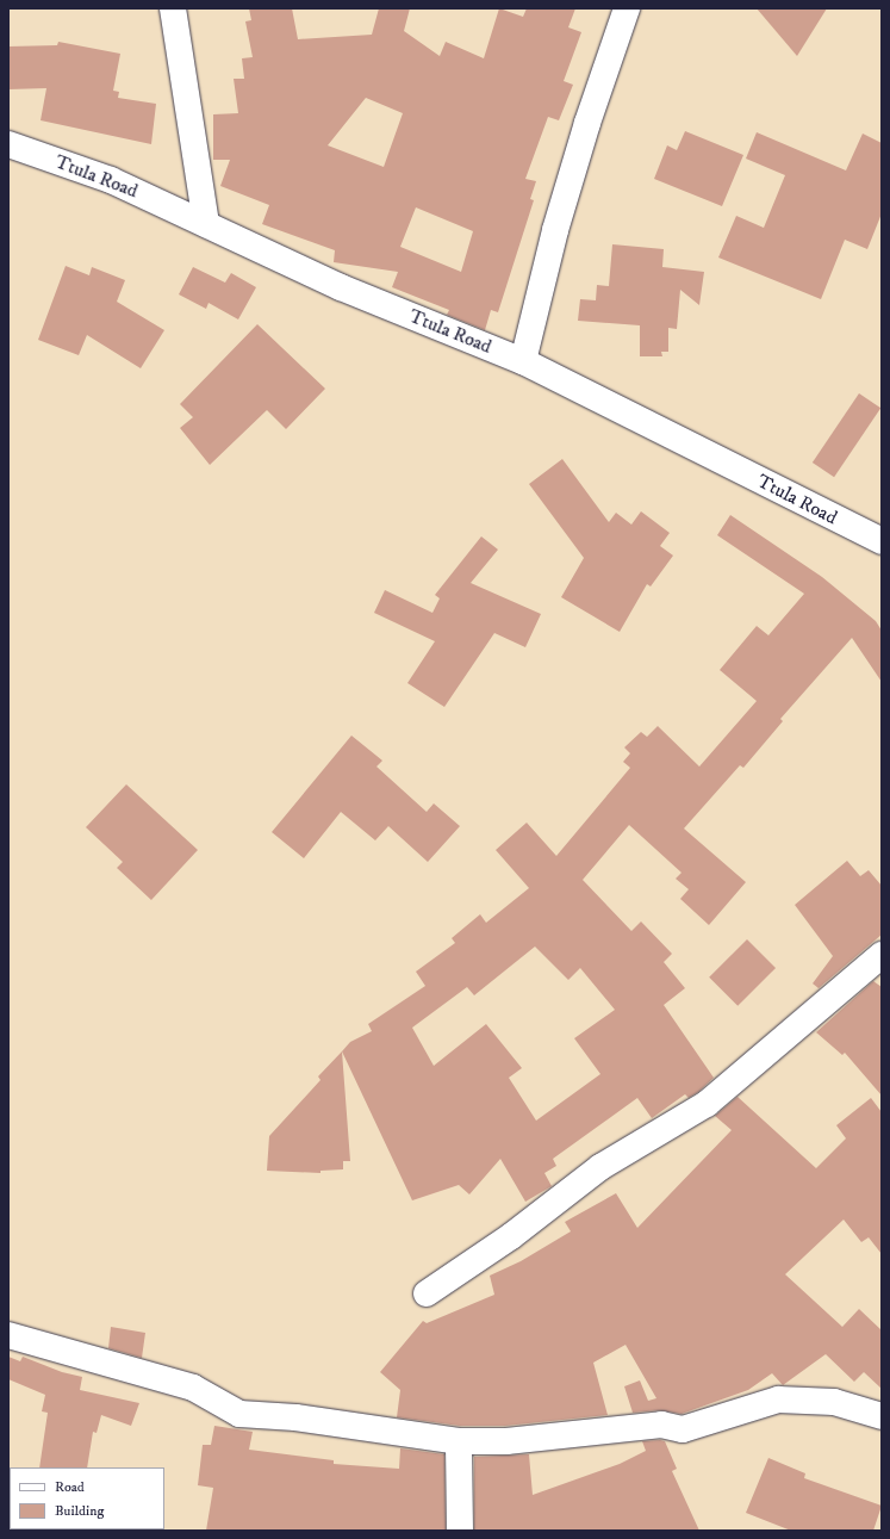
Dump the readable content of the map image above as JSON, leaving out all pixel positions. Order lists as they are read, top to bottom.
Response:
{
  "streets": {
    "street": ["Ttula Road"]
  },
  "legend": ["Road", "Building"]
}
